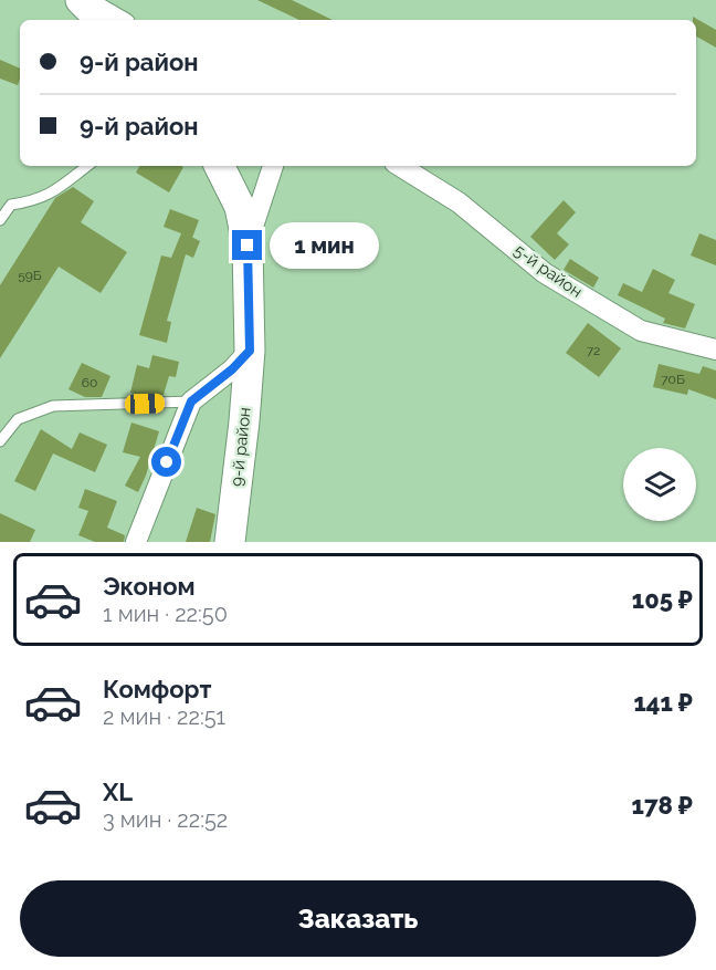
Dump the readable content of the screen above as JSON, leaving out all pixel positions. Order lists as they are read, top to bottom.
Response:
{
  "streets": {
    "street": ["5-й район", "9-й район"]
  },
  "house_numbers": [
    "59Б",
    "72",
    "70Б",
    "60"
  ],
  "page": {
    "banner": ["9-й район", "9-й район"],
    "bubble": "1 мин",
    "list": [
      {
        "name": "Эконом",
        "note": "1 мин · 22:50",
        "value": "105 ₽"
      },
      {
        "name": "Комфорт",
        "note": "2 мин · 22:51",
        "value": "141 ₽"
      },
      {
        "name": "XL",
        "note": "3 мин · 22:52",
        "value": "178 ₽"
      }
    ],
    "buttons": "Заказать"
  }
}
